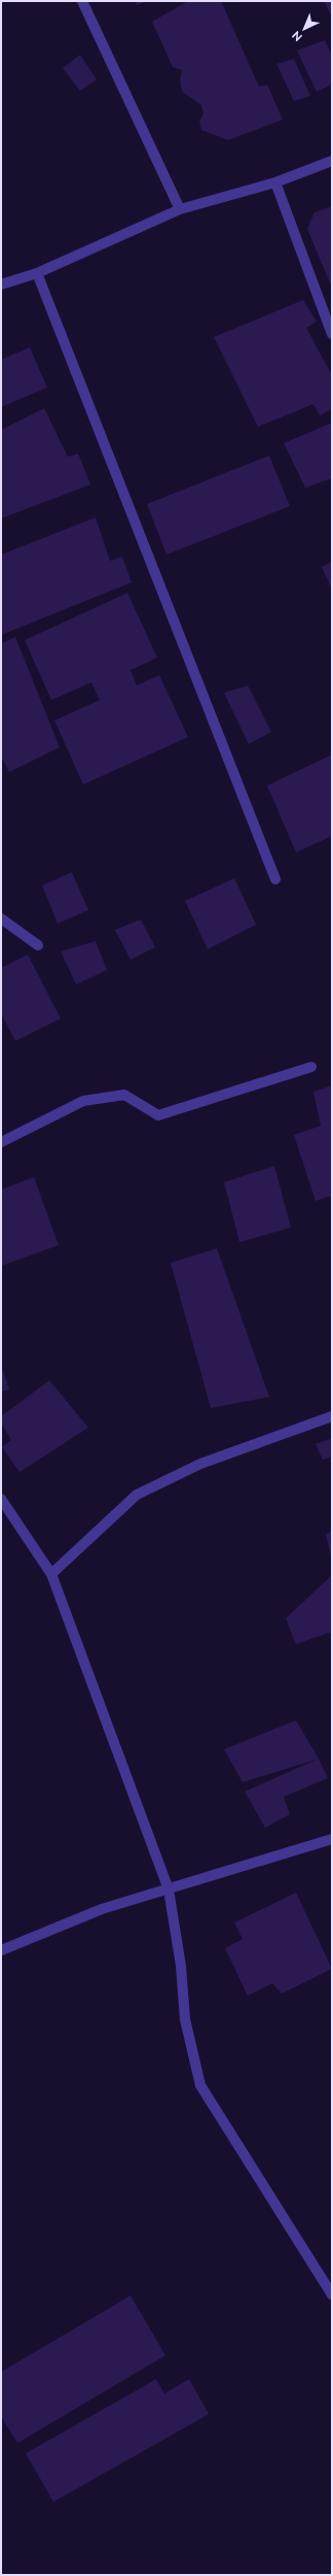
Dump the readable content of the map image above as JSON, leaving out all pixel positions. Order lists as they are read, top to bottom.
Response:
{
  "north": "bottom left"
}
